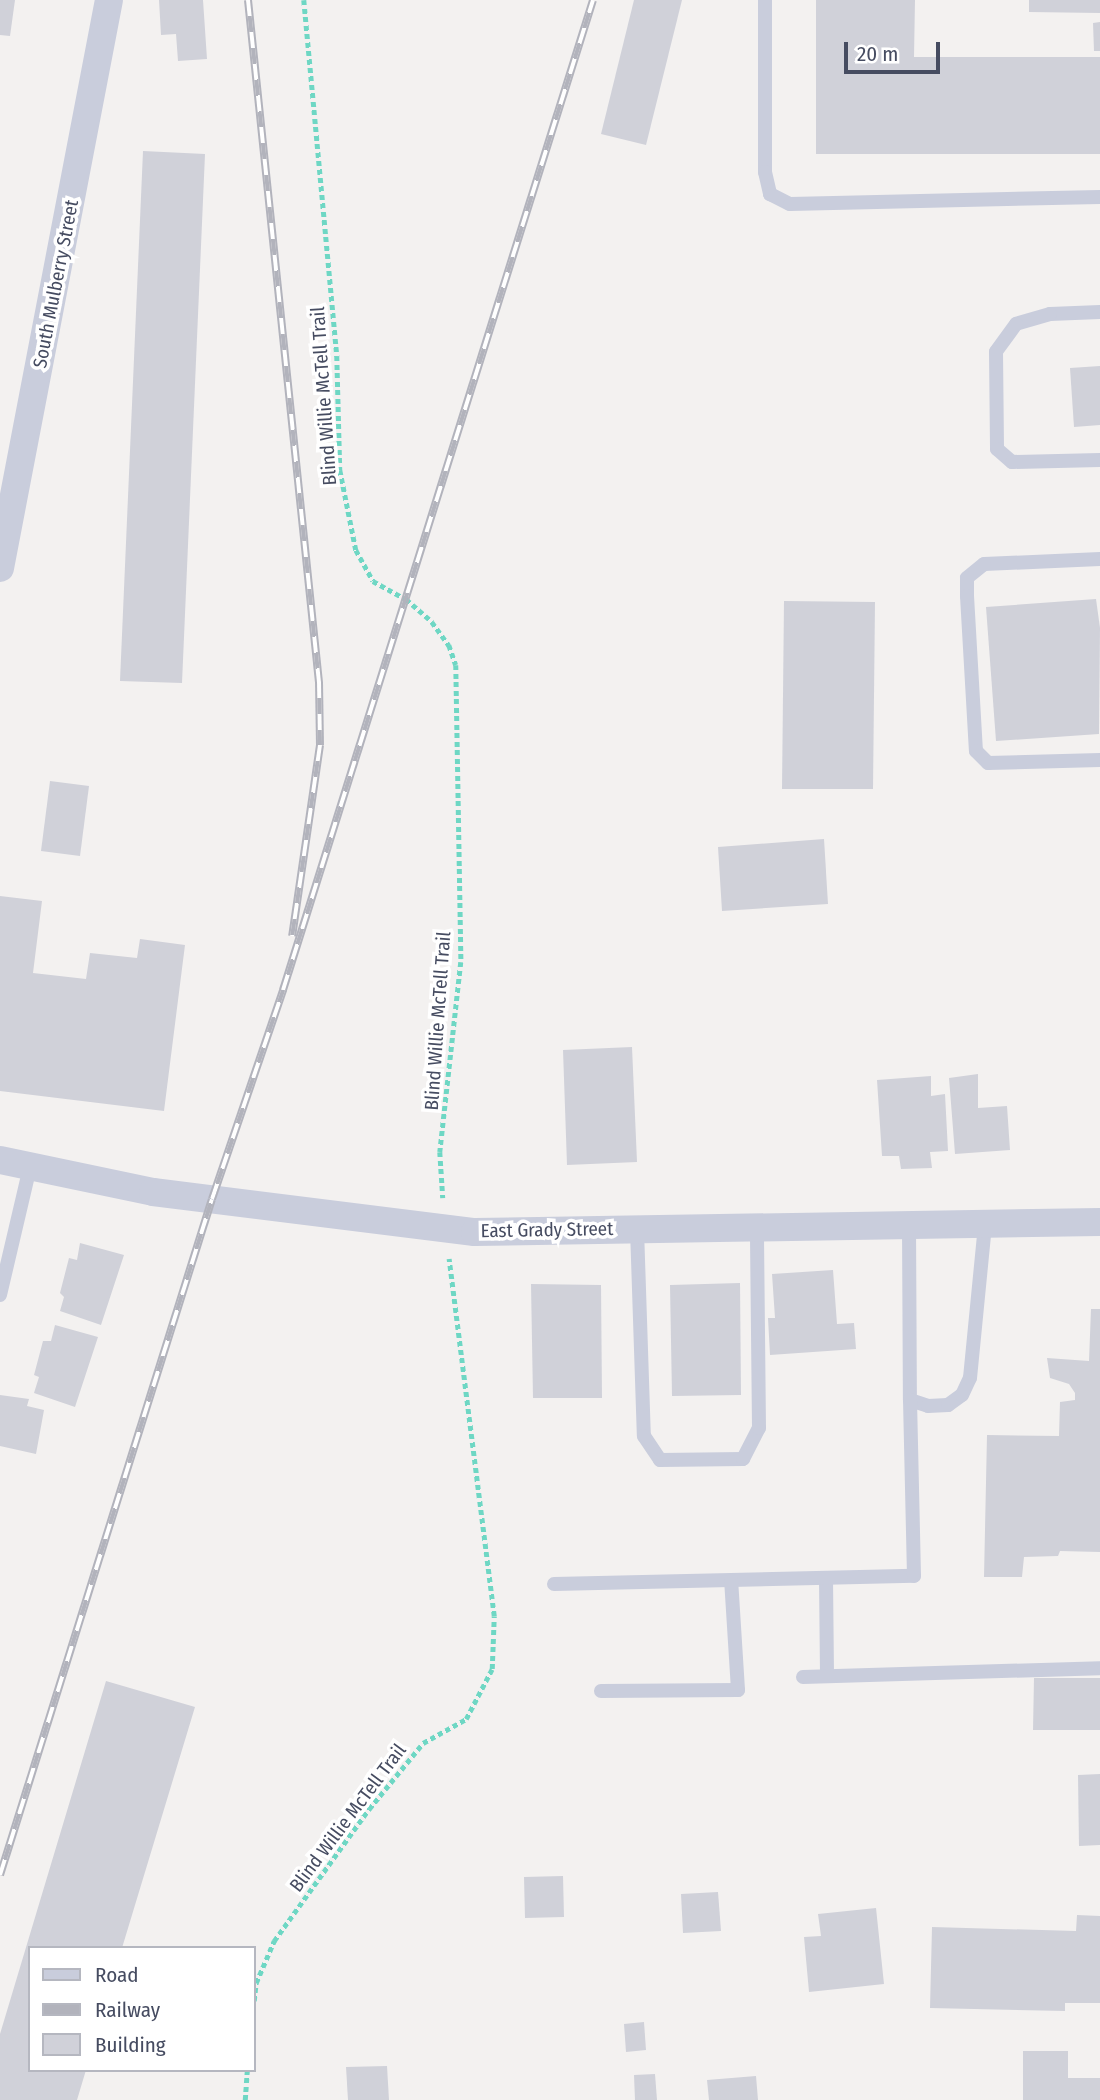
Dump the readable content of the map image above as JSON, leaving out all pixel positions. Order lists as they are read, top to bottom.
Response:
{
  "streets": {
    "street": ["South Mulberry Street", "East Grady Street"],
    "path": ["Blind Willie McTell Trail"]
  },
  "crossings": [
    ["Blind Willie McTell Trail", "East Grady Street"]
  ],
  "legend": ["Road", "Railway", "Building"],
  "scale_bar": "20 m"
}
